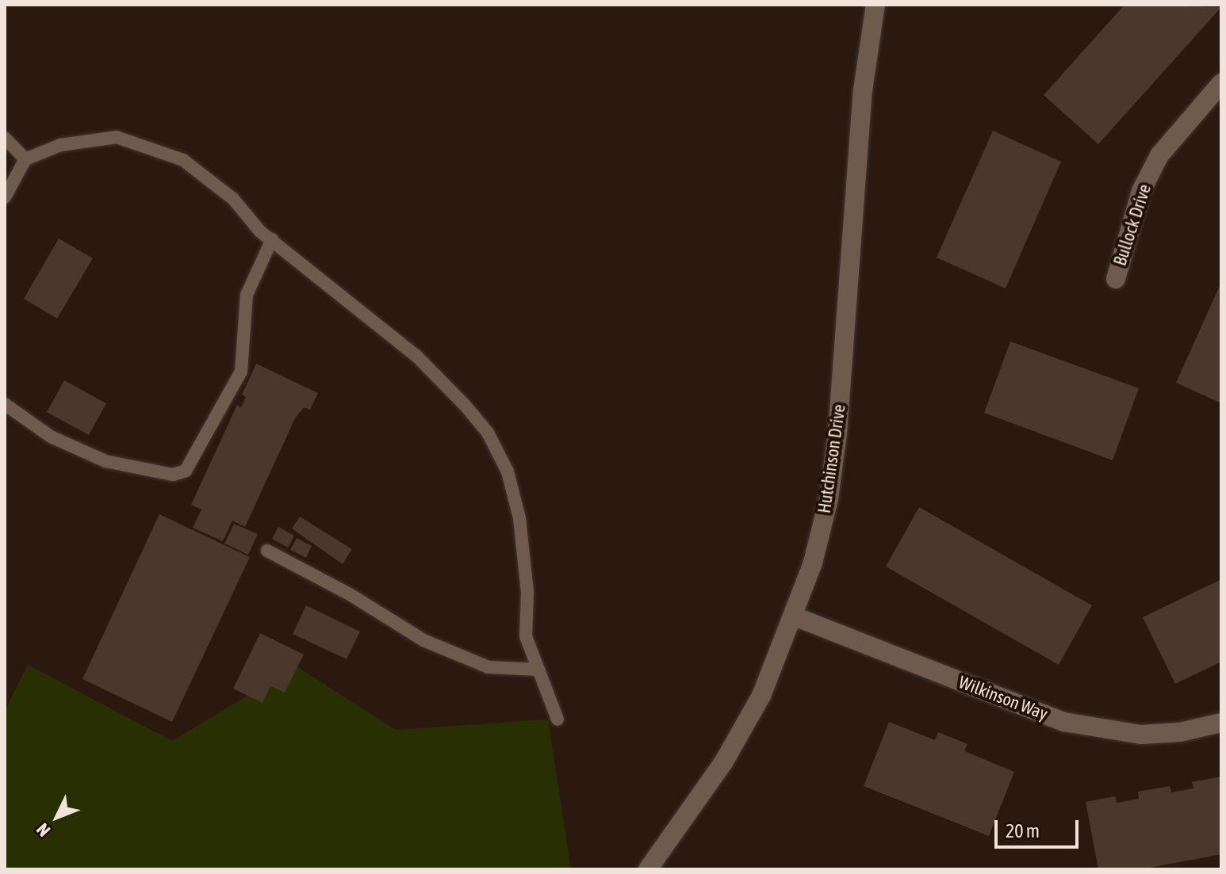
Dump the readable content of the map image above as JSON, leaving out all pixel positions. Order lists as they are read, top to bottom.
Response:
{
  "streets": {
    "street": ["Bullock Drive", "Hutchinson Drive", "Wilkinson Way"]
  },
  "crossings": [
    ["Hutchinson Drive", "Wilkinson Way"]
  ],
  "scale_bar": "20 m",
  "north": "bottom left"
}
